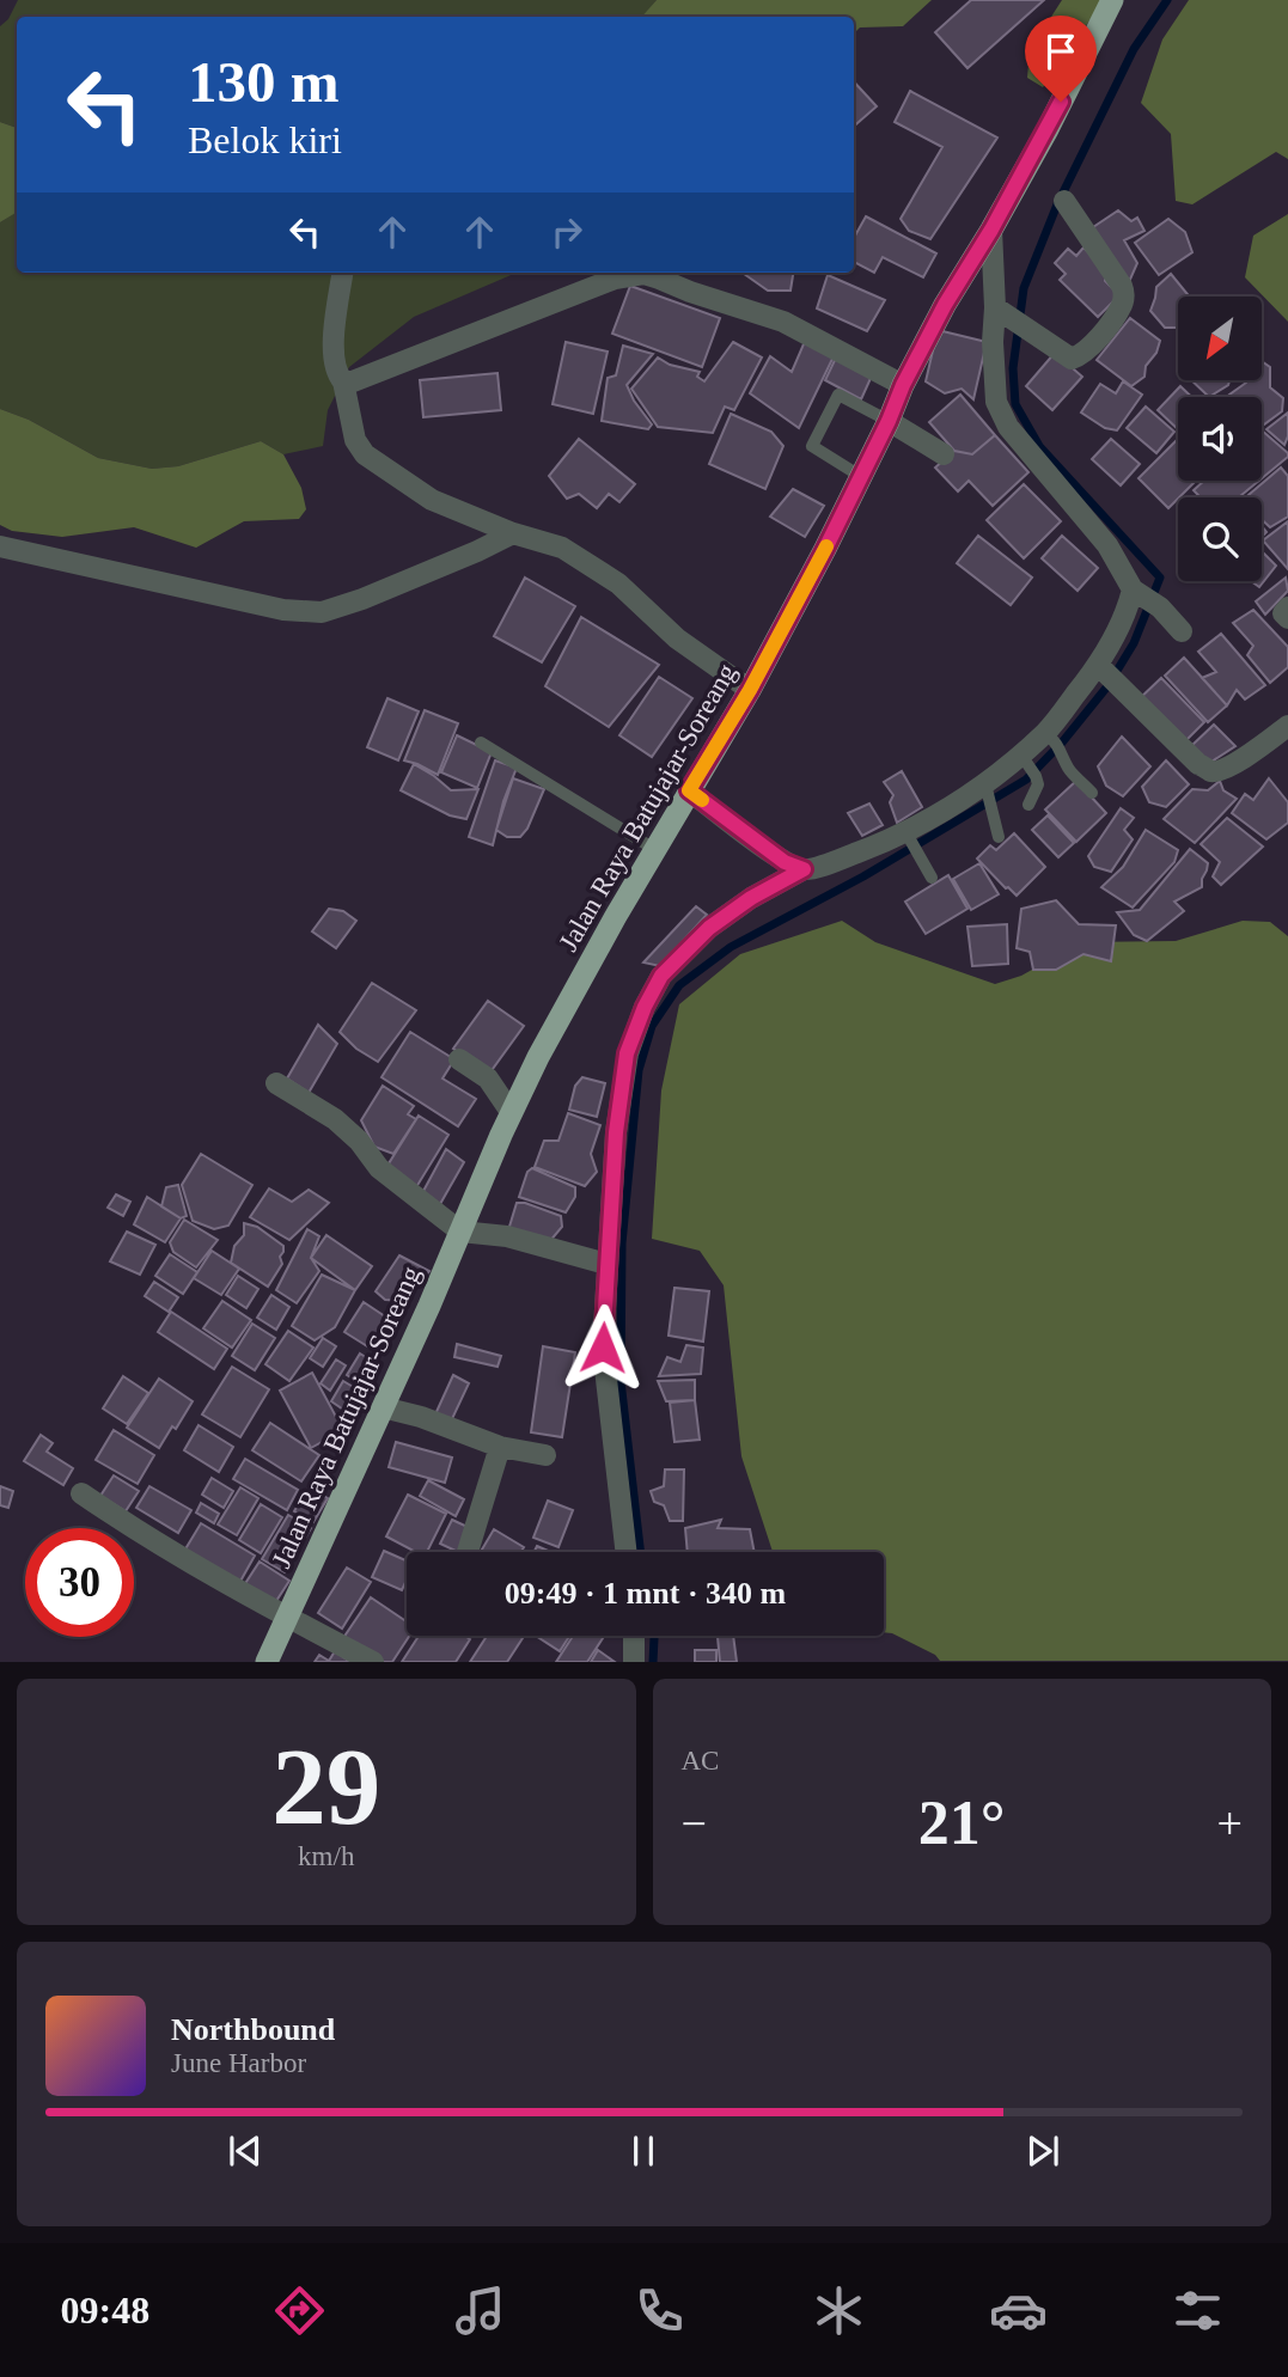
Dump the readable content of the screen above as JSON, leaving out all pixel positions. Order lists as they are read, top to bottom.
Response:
{
  "streets": {
    "highway": ["Jalan Raya Batujajar-Soreang"]
  },
  "north": "bottom left",
  "page": {
    "turn": ["130 m", "Belok kiri"],
    "limit": "30",
    "trip": "09:49 · 1 mnt · 340 m",
    "tile": [
      ["29", "km/h"],
      "AC"
    ],
    "heat": ["−", "21°", "+"],
    "song": ["Northbound", "June Harbor"],
    "tabs": "09:48"
  }
}
